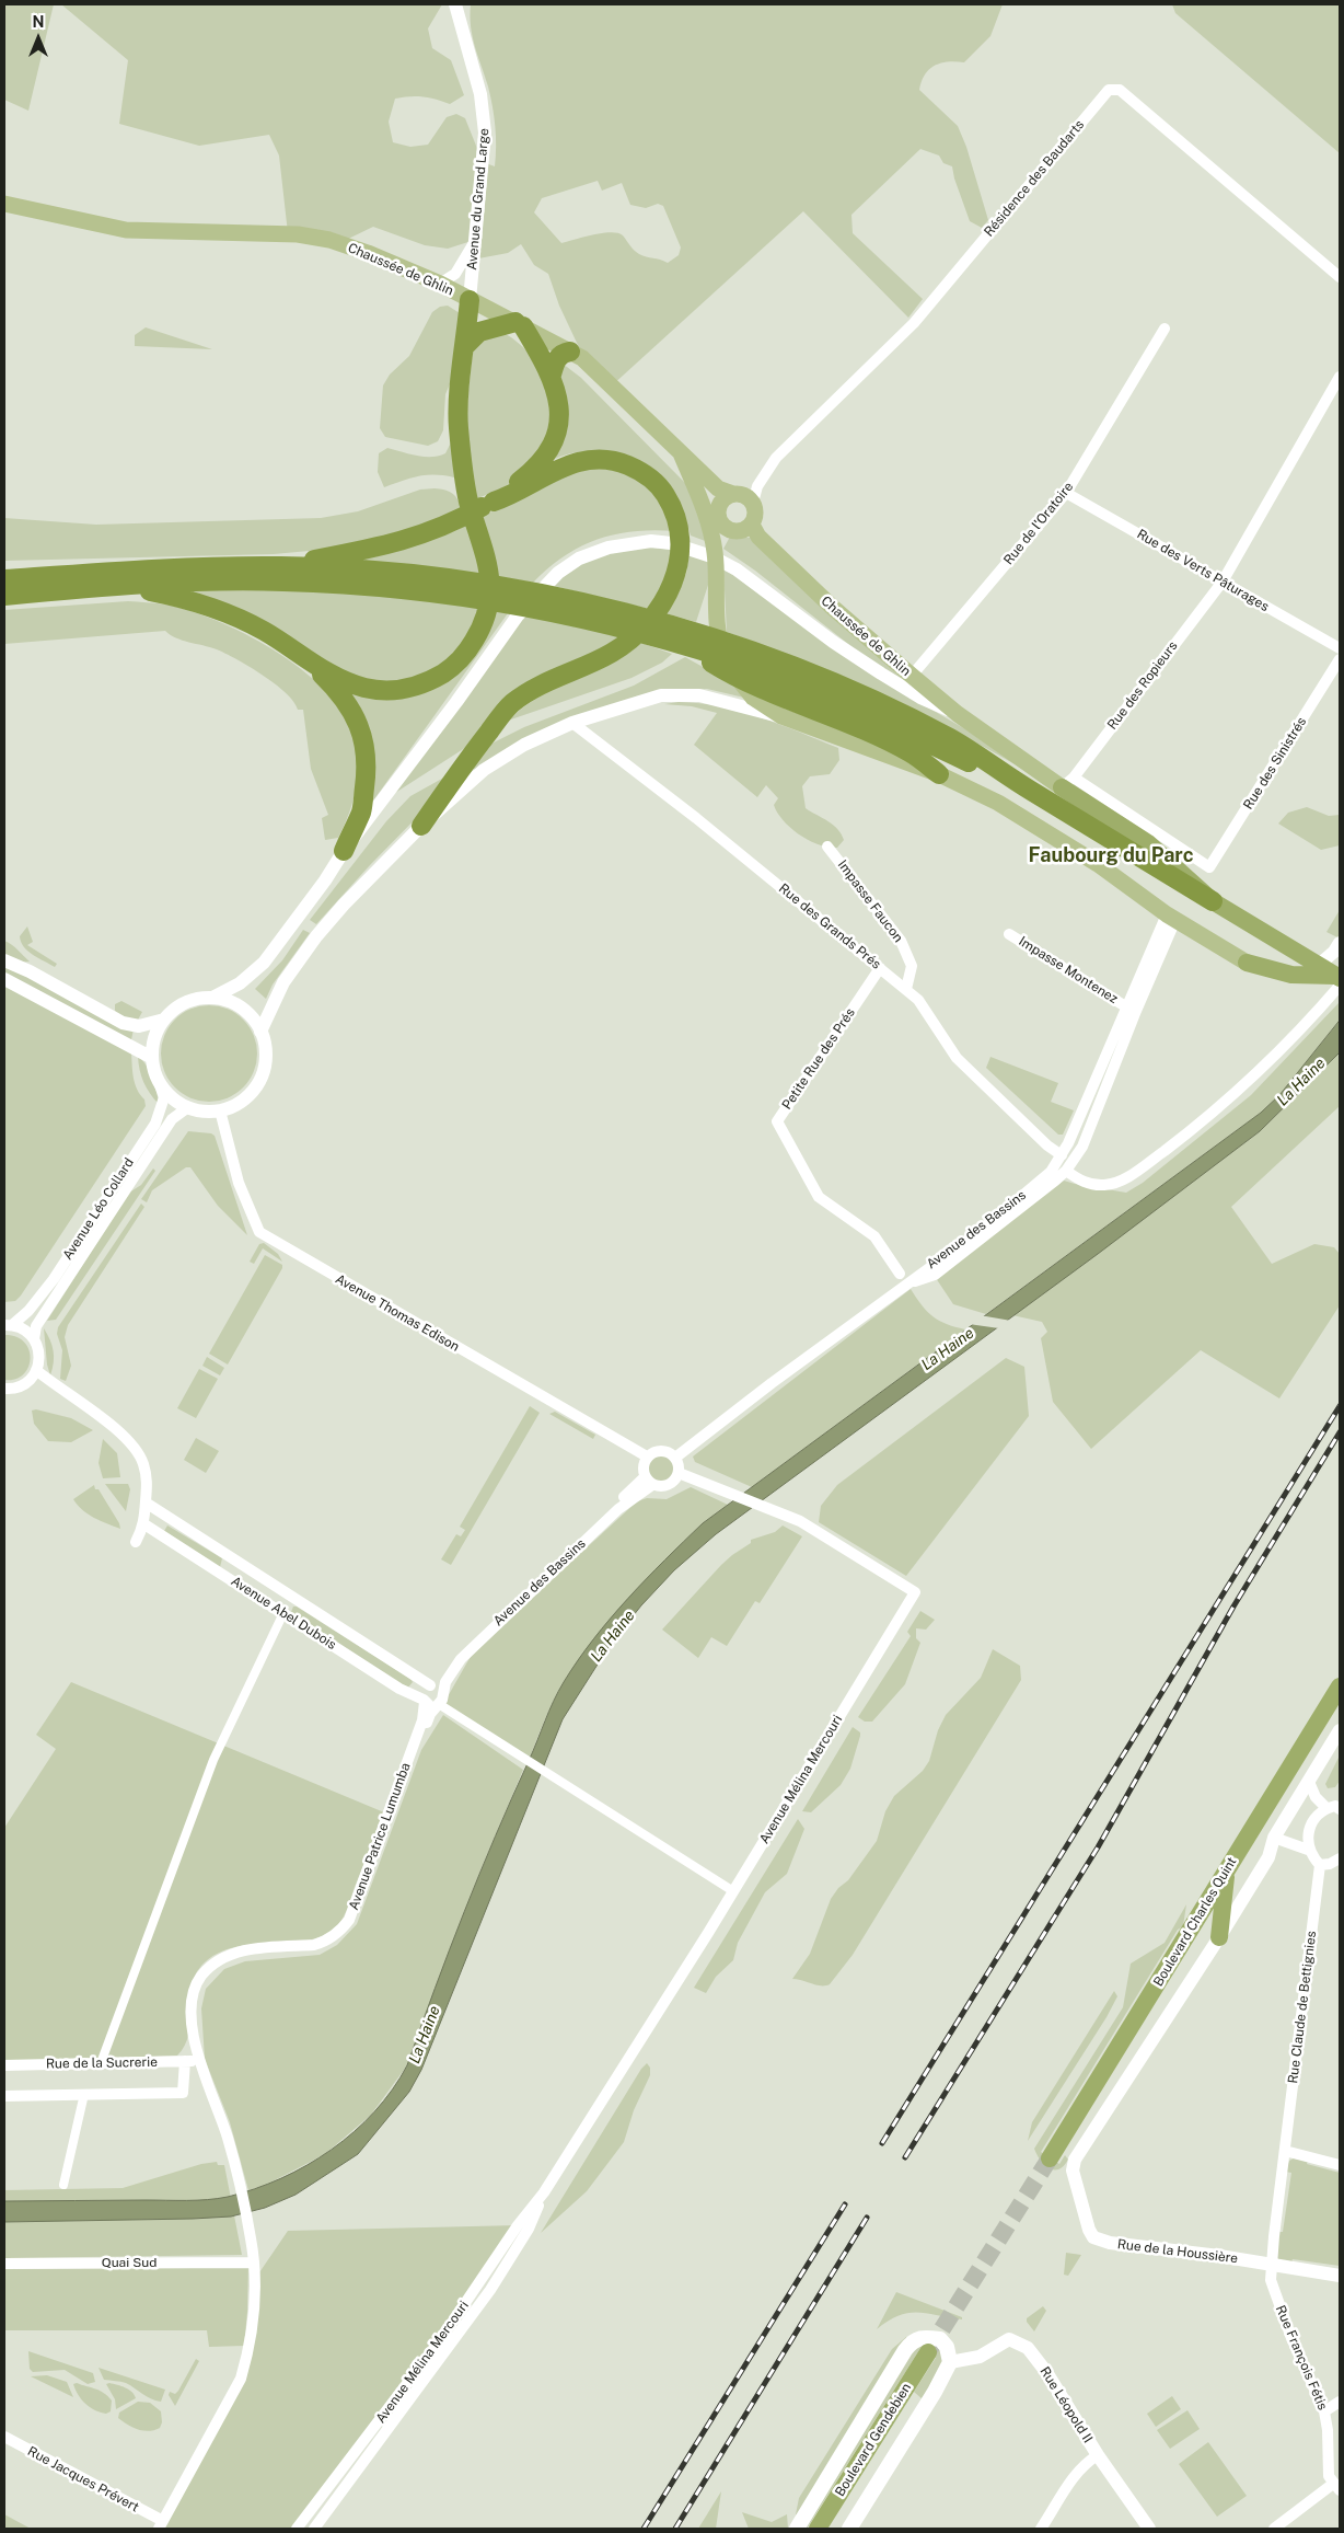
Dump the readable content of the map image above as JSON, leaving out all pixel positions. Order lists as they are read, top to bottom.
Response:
{
  "streets": {
    "highway": ["Boulevard Charles Quint", "Boulevard Gendebien"],
    "main road": ["Chaussée de Ghlin"],
    "street": [
      "Résidence des Baudarts",
      "Avenue du Grand Large",
      "Rue de l'Oratoire",
      "Rue des Verts Pâturages",
      "Rue des Ropieurs",
      "Rue des Sinistrés",
      "Impasse Faucon",
      "Rue des Grands Prés",
      "Impasse Montenez",
      "Petite Rue des Prés",
      "Avenue Léo Collard",
      "Avenue des Bassins",
      "Avenue Thomas Edison",
      "Avenue Abel Dubois",
      "Avenue Mélina Mercouri",
      "Avenue Patrice Lumumba",
      "Rue Claude de Bettignies",
      "Rue de la Sucrerie",
      "Rue de la Houssière",
      "Quai Sud",
      "Rue François Fétis",
      "Rue Léopold II",
      "Rue Jacques Prévert"
    ]
  },
  "crossings": [
    ["Résidence des Baudarts", "Chaussée de Ghlin"],
    ["Avenue du Grand Large", "Chaussée de Ghlin"],
    ["Chaussée de Ghlin", "Rue de l'Oratoire"],
    ["Chaussée de Ghlin", "Rue des Ropieurs"],
    ["Chaussée de Ghlin", "Rue des Sinistrés"],
    ["Rue de l'Oratoire", "Rue des Verts Pâturages"],
    ["Rue des Verts Pâturages", "Rue des Ropieurs"],
    ["Rue des Ropieurs", "Rue des Sinistrés"],
    ["Impasse Faucon", "Rue des Grands Prés"],
    ["Rue des Grands Prés", "Petite Rue des Prés"],
    ["Rue des Grands Prés", "Avenue des Bassins"],
    ["Impasse Montenez", "Avenue des Bassins"],
    ["Avenue Léo Collard", "Avenue Thomas Edison"],
    ["Avenue des Bassins", "Avenue Thomas Edison"],
    ["Avenue des Bassins", "Avenue Abel Dubois"],
    ["Avenue des Bassins", "Avenue Mélina Mercouri"],
    ["Avenue des Bassins", "Avenue Patrice Lumumba"],
    ["Avenue Thomas Edison", "Avenue Mélina Mercouri"],
    ["Avenue Abel Dubois", "Avenue Patrice Lumumba"],
    ["Avenue Patrice Lumumba", "Rue de la Sucrerie"],
    ["Avenue Patrice Lumumba", "Quai Sud"],
    ["Avenue Patrice Lumumba", "Rue Jacques Prévert"],
    ["Boulevard Charles Quint", "Rue de la Houssière"],
    ["Rue Claude de Bettignies", "Rue de la Houssière"],
    ["Rue Claude de Bettignies", "Rue François Fétis"],
    ["Rue de la Houssière", "Rue François Fétis"]
  ],
  "districts": ["Faubourg du Parc"],
  "water": ["La Haine"],
  "north": "top"
}
